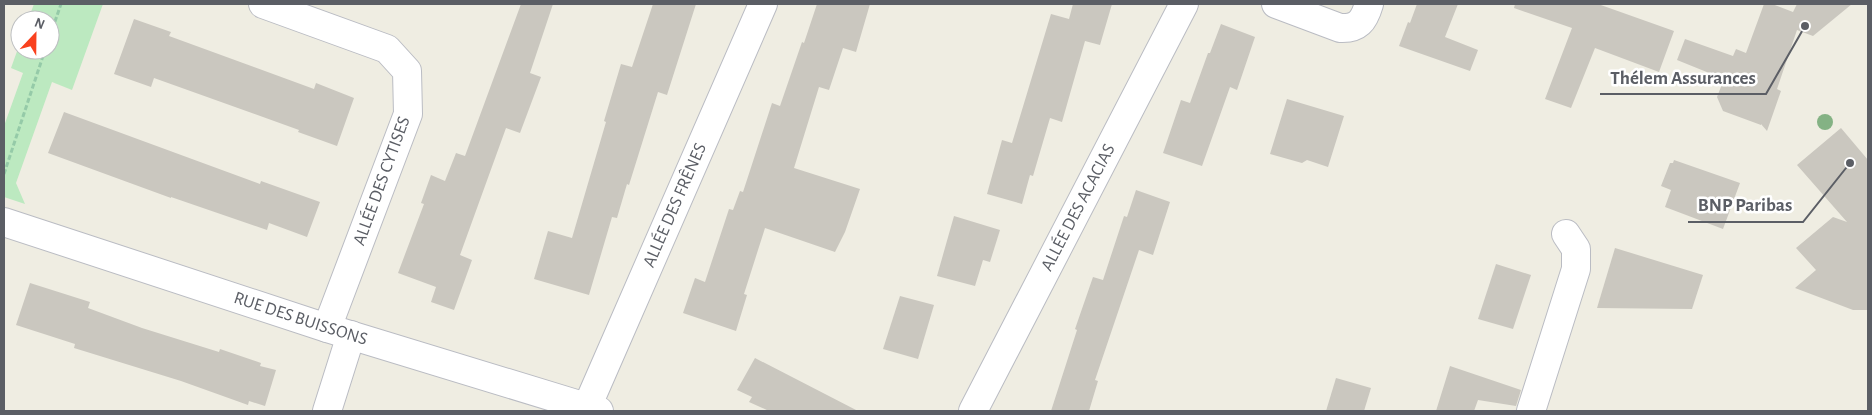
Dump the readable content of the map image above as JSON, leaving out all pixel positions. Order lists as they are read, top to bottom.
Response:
{
  "streets": {
    "street": [
      "ALLÉE DES CYTISES",
      "ALLÉE DES FRÊNES",
      "ALLÉE DES ACACIAS",
      "RUE DES BUISSONS"
    ]
  },
  "crossings": [
    ["ALLÉE DES CYTISES", "RUE DES BUISSONS"],
    ["ALLÉE DES FRÊNES", "RUE DES BUISSONS"]
  ],
  "places": ["Thélem Assurances", "BNP Paribas"],
  "north": "top"
}
